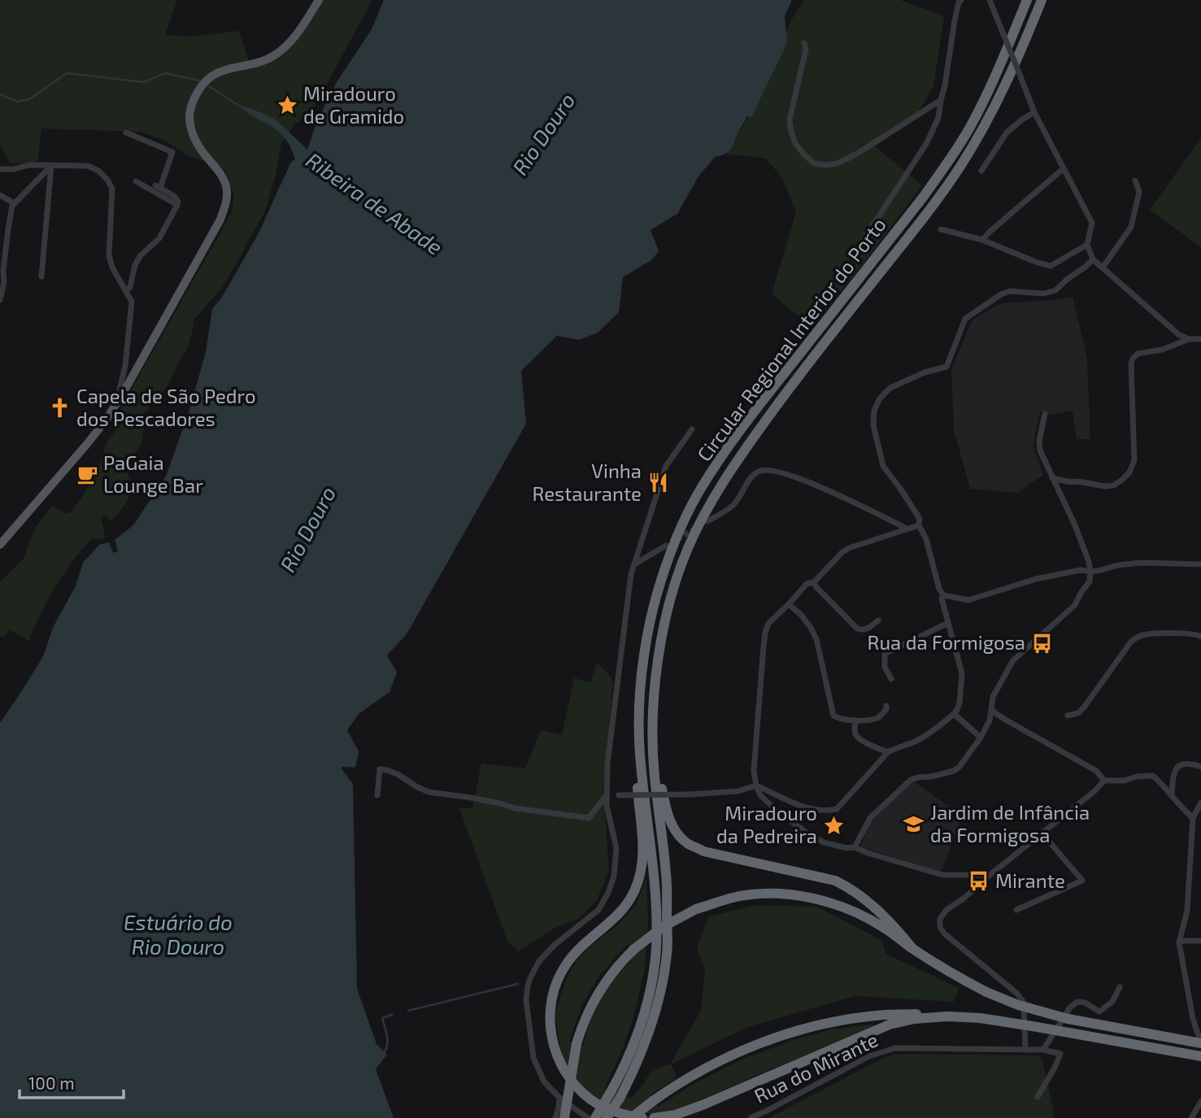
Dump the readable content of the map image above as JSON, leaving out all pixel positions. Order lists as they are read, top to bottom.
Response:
{
  "streets": {
    "highway": ["Circular Regional Interior do Porto"],
    "street": ["Rua do Mirante"]
  },
  "water": ["Rio Douro", "Ribeira de Abade", "Estuário do Rio Douro"],
  "places": {
    "place": ["Miradouro de Gramido", "Miradouro da Pedreira"],
    "church": ["Capela de São Pedro dos Pescadores"],
    "cafe": ["PaGaia Lounge Bar"],
    "restaurant": ["Vinha Restaurante"],
    "bus stop": ["Rua da Formigosa", "Mirante"],
    "school or university": ["Jardim de Infância da Formigosa"]
  },
  "scale_bar": "100 m"
}
